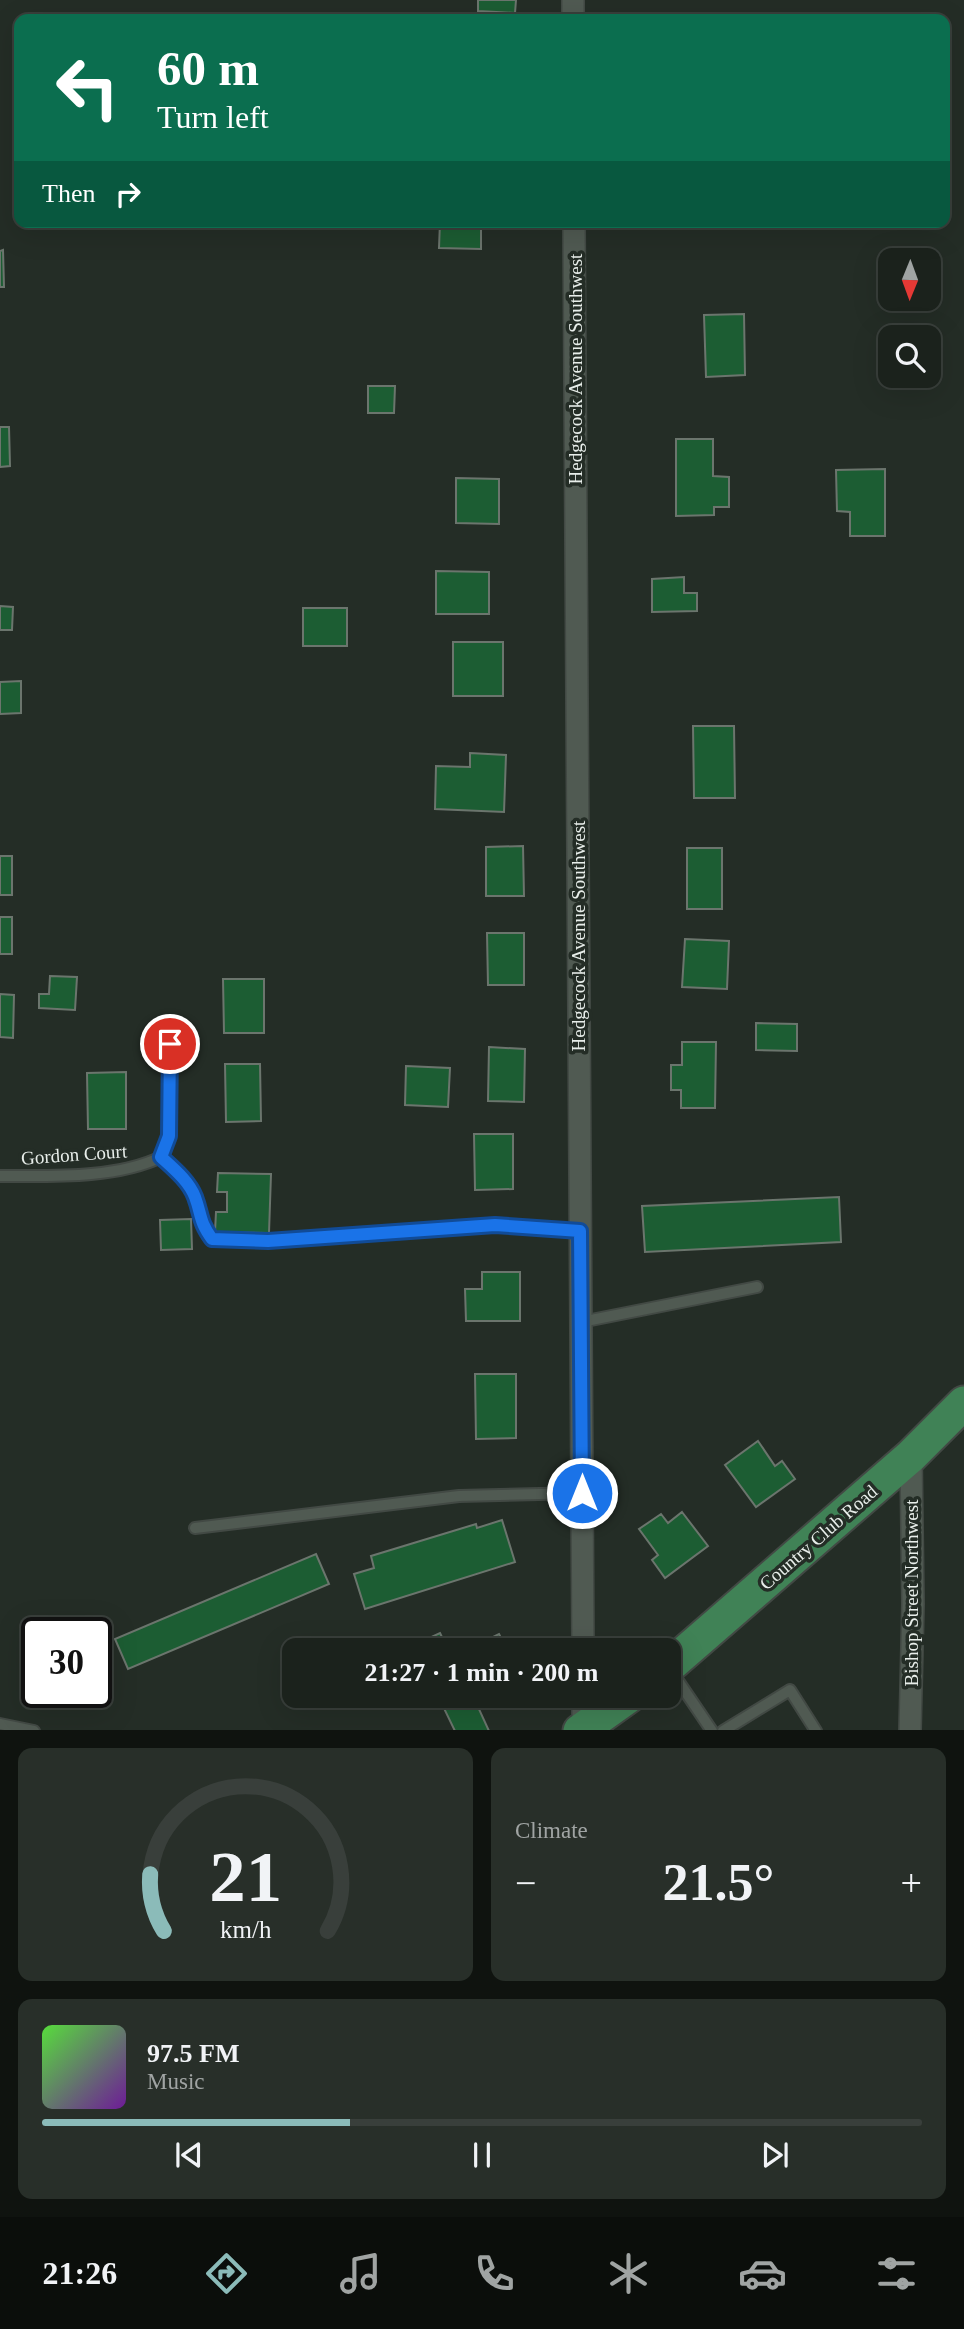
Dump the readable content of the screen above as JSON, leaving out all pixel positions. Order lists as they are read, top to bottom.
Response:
{
  "streets": {
    "main road": ["Country Club Road"],
    "street": ["Hedgecock Avenue Southwest", "Bishop Street Northwest"],
    "lane": ["Gordon Court"]
  },
  "crossings": [
    ["Country Club Road", "Bishop Street Northwest"]
  ],
  "north": "bottom",
  "page": {
    "turn": ["60 m", "Turn left"],
    "then": "Then",
    "limit": "30",
    "trip": "21:27 · 1 min · 200 m",
    "tile": "Climate",
    "heat": ["−", "21.5°", "+"],
    "song": ["97.5 FM", "Music"],
    "tabs": "21:26",
    "gauge": ["21", "km/h"]
  }
}
